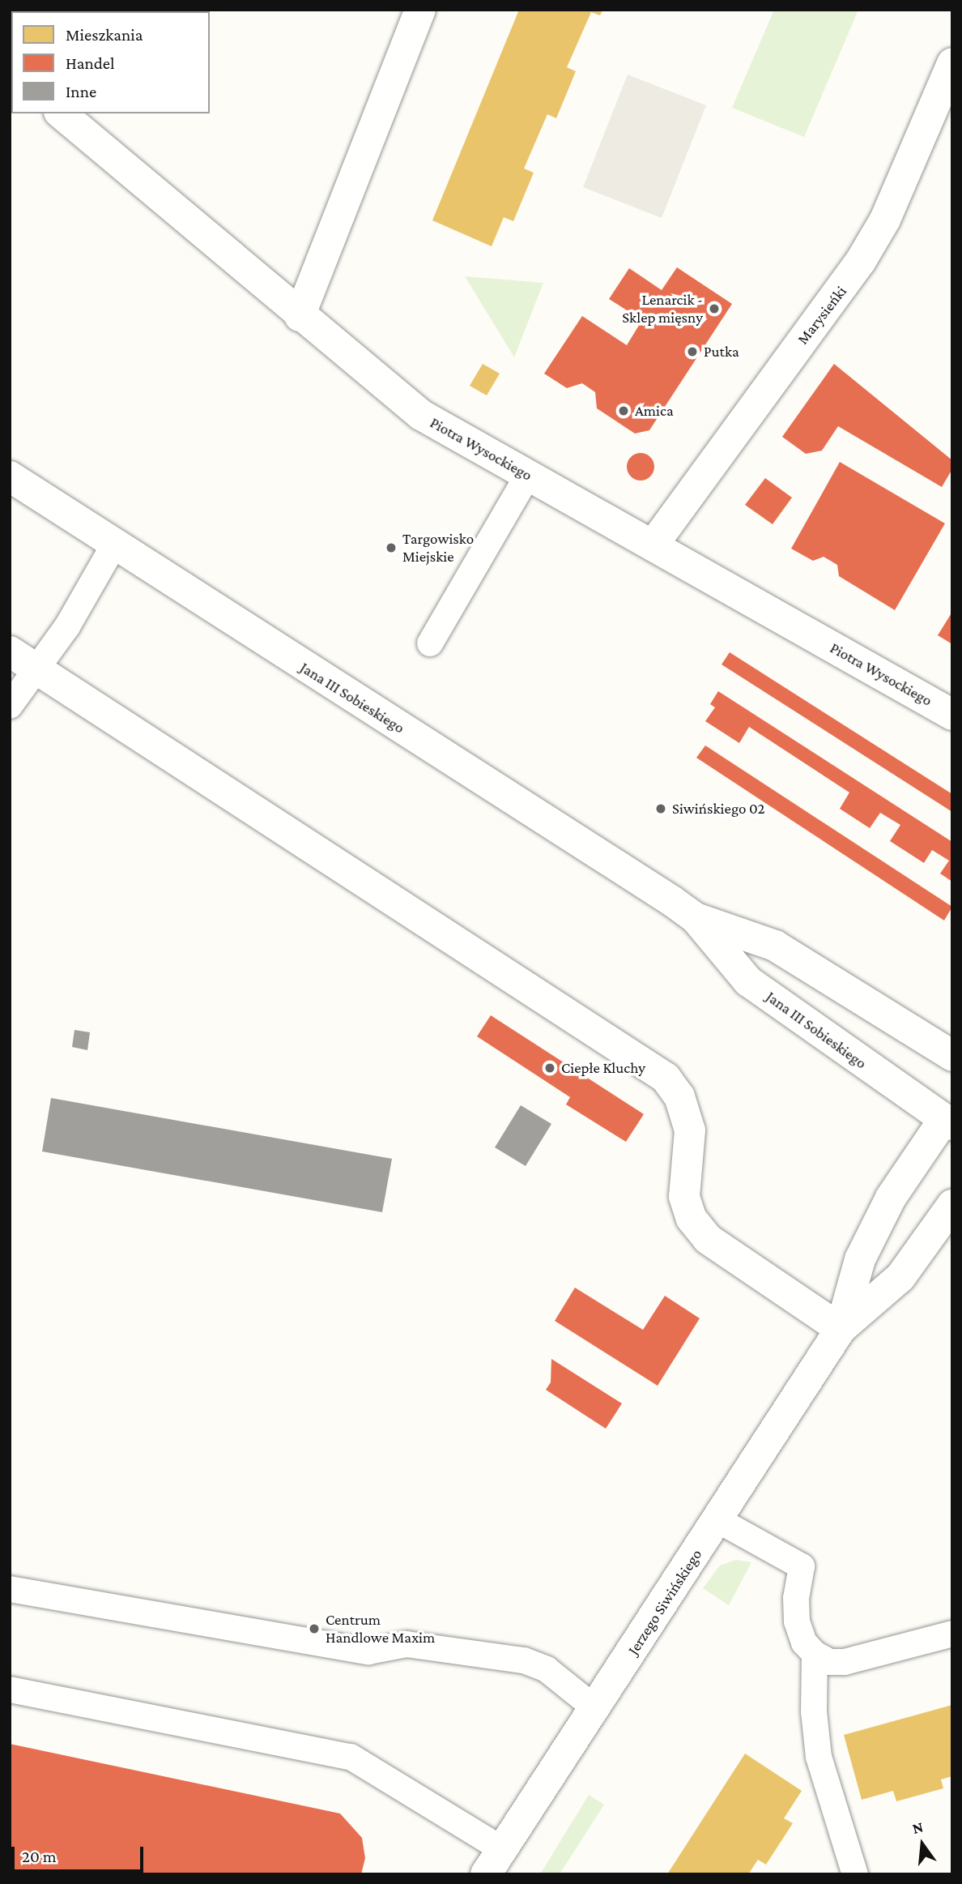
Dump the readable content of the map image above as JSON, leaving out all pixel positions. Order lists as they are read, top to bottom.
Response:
{
  "streets": {
    "street": [
      "Marysieńki",
      "Piotra Wysockiego",
      "Jana III Sobieskiego",
      "Jerzego Siwińskiego"
    ]
  },
  "crossings": [
    ["Marysieńki", "Piotra Wysockiego"],
    ["Jana III Sobieskiego", "Jerzego Siwińskiego"]
  ],
  "places": [
    "Lenarcik - Sklep mięsny",
    "Putka",
    "Amica",
    "Targowisko Miejskie",
    "Siwińskiego 02",
    "Ciepłe Kluchy",
    "Centrum Handlowe Maxim"
  ],
  "legend": ["Mieszkania", "Handel", "Inne"],
  "scale_bar": "20 m",
  "north": "top"
}
